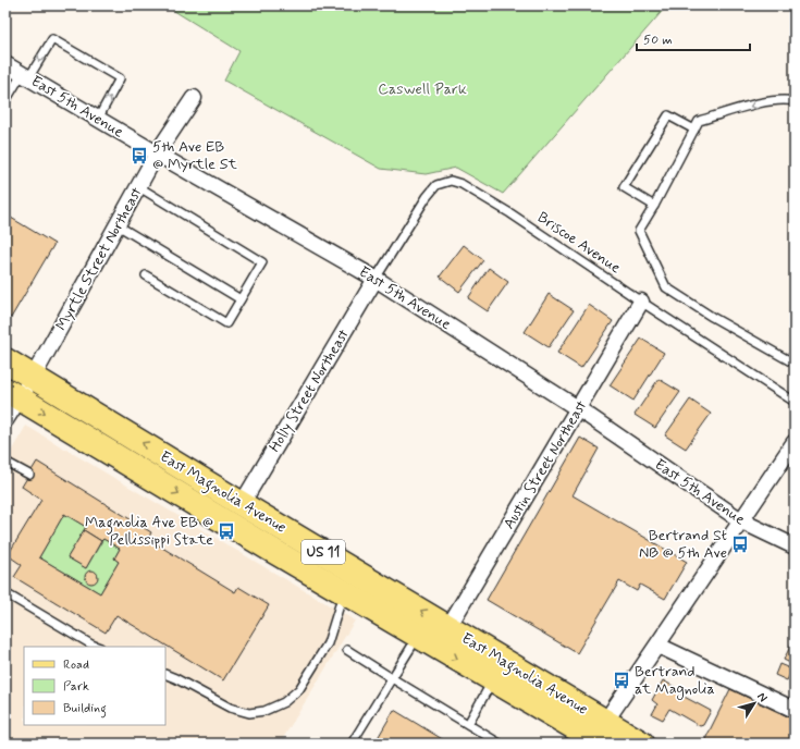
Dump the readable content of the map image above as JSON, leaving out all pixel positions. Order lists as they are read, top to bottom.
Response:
{
  "streets": {
    "main road": ["East Magnolia Avenue", "US 11"],
    "street": [
      "East 5th Avenue",
      "Myrtle Street Northeast",
      "Holly Street Northeast",
      "Austin Street Northeast"
    ],
    "lane": ["Briscoe Avenue"]
  },
  "crossings": [
    ["East 5th Avenue", "Briscoe Avenue"],
    ["East 5th Avenue", "Myrtle Street Northeast"],
    ["East 5th Avenue", "Holly Street Northeast"],
    ["East 5th Avenue", "Austin Street Northeast"],
    ["Briscoe Avenue", "Holly Street Northeast"],
    ["Briscoe Avenue", "Austin Street Northeast"],
    ["Myrtle Street Northeast", "East Magnolia Avenue"],
    ["Holly Street Northeast", "East Magnolia Avenue"],
    ["Austin Street Northeast", "East Magnolia Avenue"]
  ],
  "parks": ["Caswell Park"],
  "places": {
    "bus stop": [
      "5th Ave EB @ Myrtle St",
      "Magnolia Ave EB @ Pellissippi State",
      "Bertrand St NB @ 5th Ave",
      "Bertrand at Magnolia"
    ]
  },
  "legend": ["Road", "Park", "Building"],
  "scale_bar": "50 m",
  "north": "top right"
}
